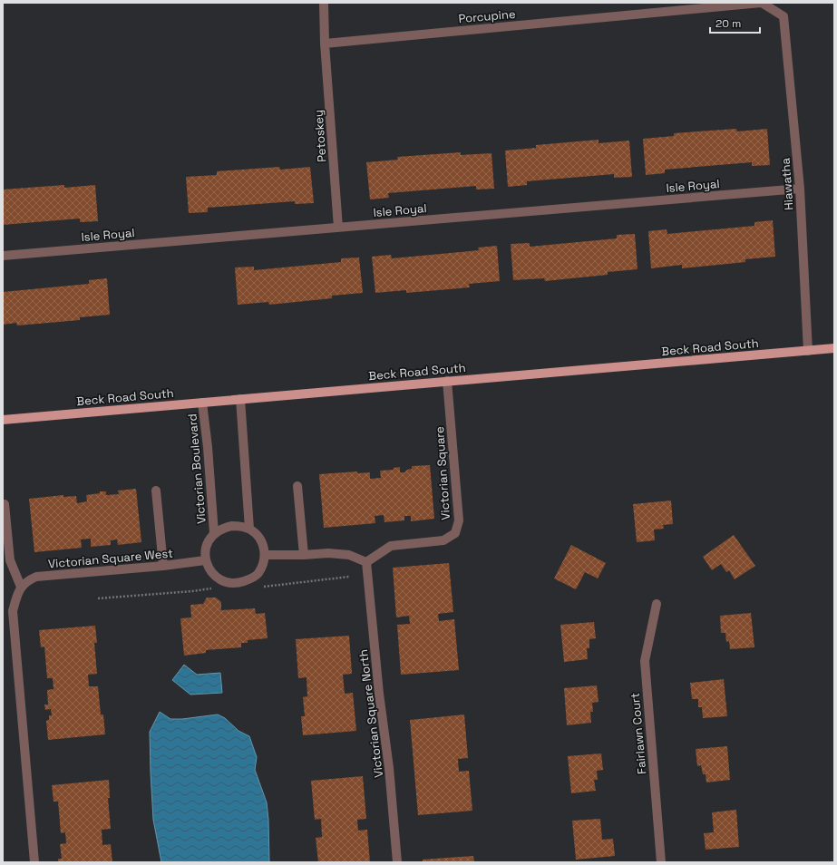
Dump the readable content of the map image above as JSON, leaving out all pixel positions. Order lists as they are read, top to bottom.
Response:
{
  "streets": {
    "main road": ["Beck Road South"],
    "street": [
      "Porcupine",
      "Petoskey",
      "Hiawatha",
      "Isle Royal",
      "Victorian Boulevard",
      "Victorian Square",
      "Victorian Square West",
      "Victorian Square North",
      "Fairlawn Court"
    ]
  },
  "crossings": [
    ["Porcupine", "Petoskey"],
    ["Porcupine", "Hiawatha"],
    ["Petoskey", "Isle Royal"],
    ["Hiawatha", "Isle Royal"],
    ["Hiawatha", "Beck Road South"],
    ["Beck Road South", "Victorian Boulevard"],
    ["Beck Road South", "Victorian Square"],
    ["Victorian Boulevard", "Victorian Square West"],
    ["Victorian Square", "Victorian Square North"]
  ],
  "scale_bar": "20 m"
}
